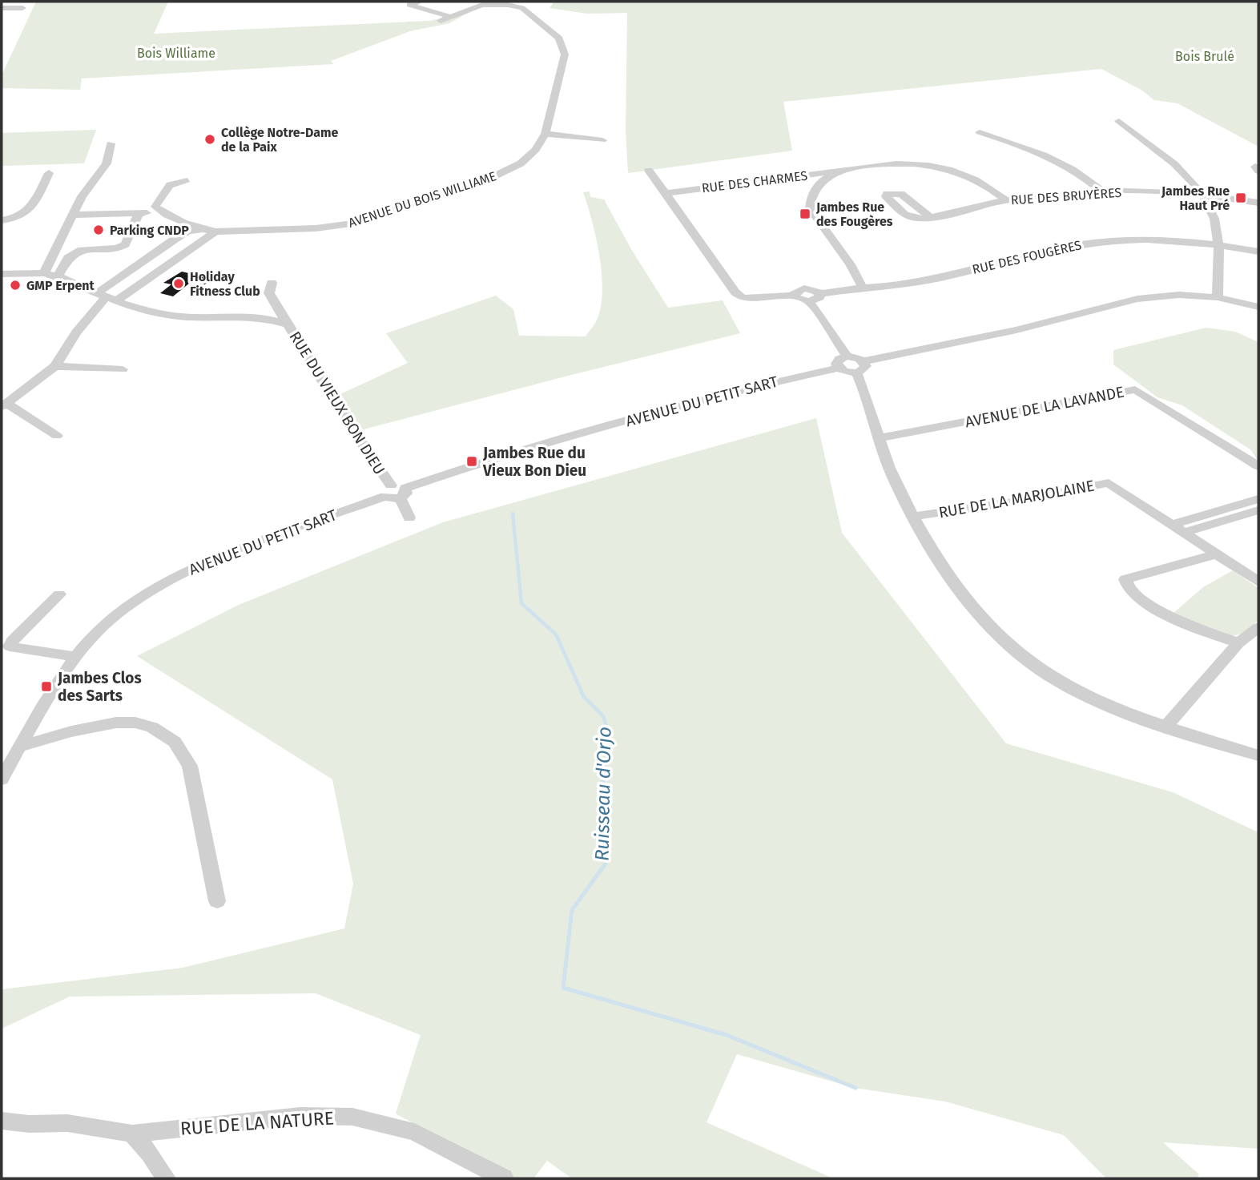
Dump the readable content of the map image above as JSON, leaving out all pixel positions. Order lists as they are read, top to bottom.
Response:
{
  "streets": {
    "street": [
      "RUE DES CHARMES",
      "RUE DES BRUYÈRES",
      "AVENUE DU BOIS WILLIAME",
      "RUE DES FOUGÈRES",
      "AVENUE DU PETIT SART",
      "RUE DU VIEUX BON DIEU",
      "AVENUE DE LA LAVANDE",
      "RUE DE LA MARJOLAINE",
      "RUE DE LA NATURE"
    ]
  },
  "crossings": [
    ["RUE DES CHARMES", "RUE DES BRUYÈRES"],
    ["AVENUE DU PETIT SART", "RUE DU VIEUX BON DIEU"]
  ],
  "water": ["Ruisseau d'Orjo"],
  "parks": ["Bois Williame", "Bois Brulé"],
  "places": {
    "other": [
      "Collège Notre-Dame de la Paix",
      "Parking CNDP",
      "Holiday Fitness Club",
      "GMP Erpent"
    ],
    "transit": [
      "Jambes Rue Haut Pré",
      "Jambes Rue des Fougères",
      "Jambes Rue du Vieux Bon Dieu",
      "Jambes Clos des Sarts"
    ]
  }
}
